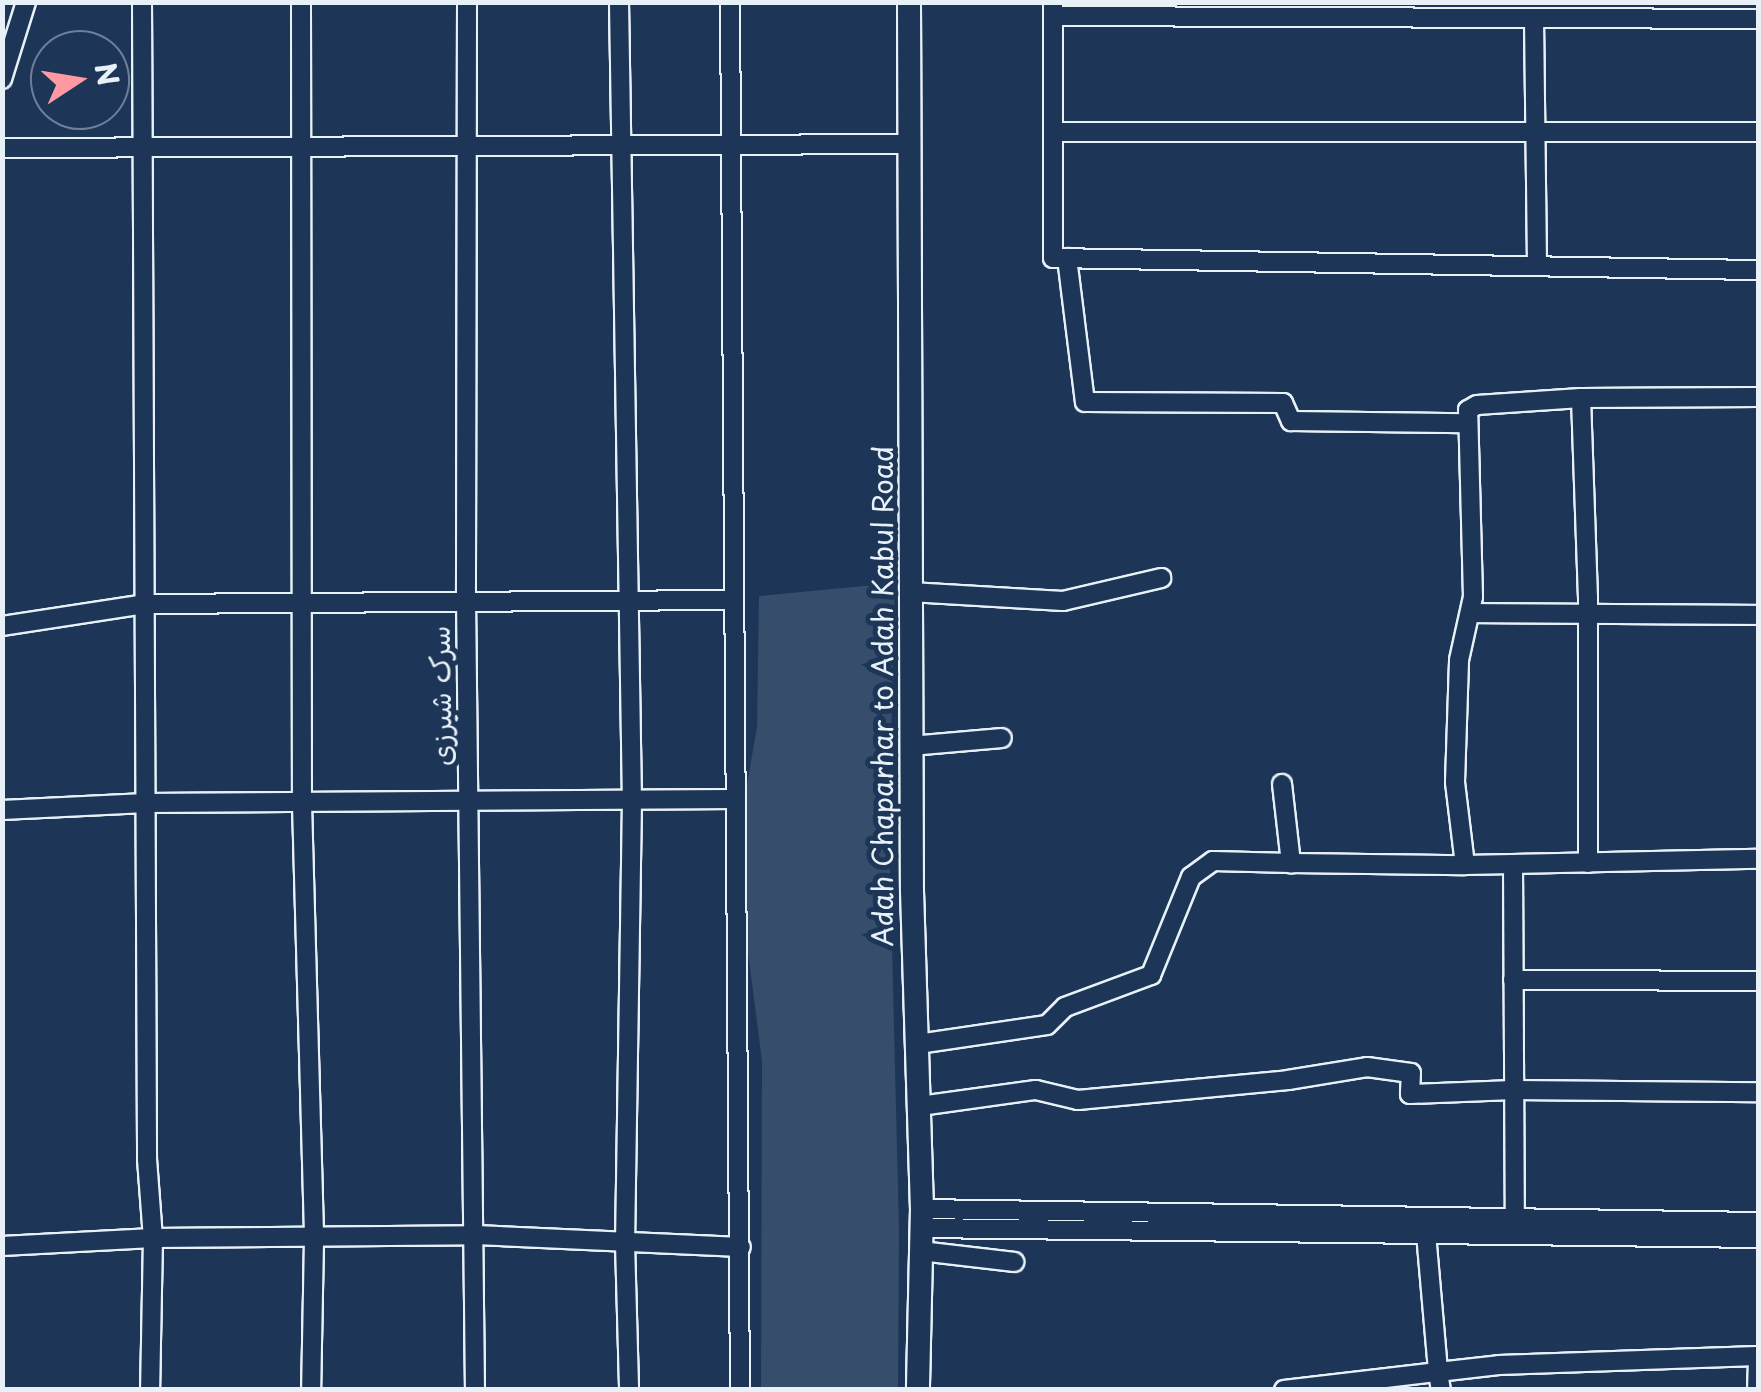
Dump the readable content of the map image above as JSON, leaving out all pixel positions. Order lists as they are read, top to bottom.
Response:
{
  "streets": {
    "main road": ["Adah Chaparhar to Adah Kabul Road"],
    "street": ["سرک شیرزی"]
  },
  "north": "right"
}
